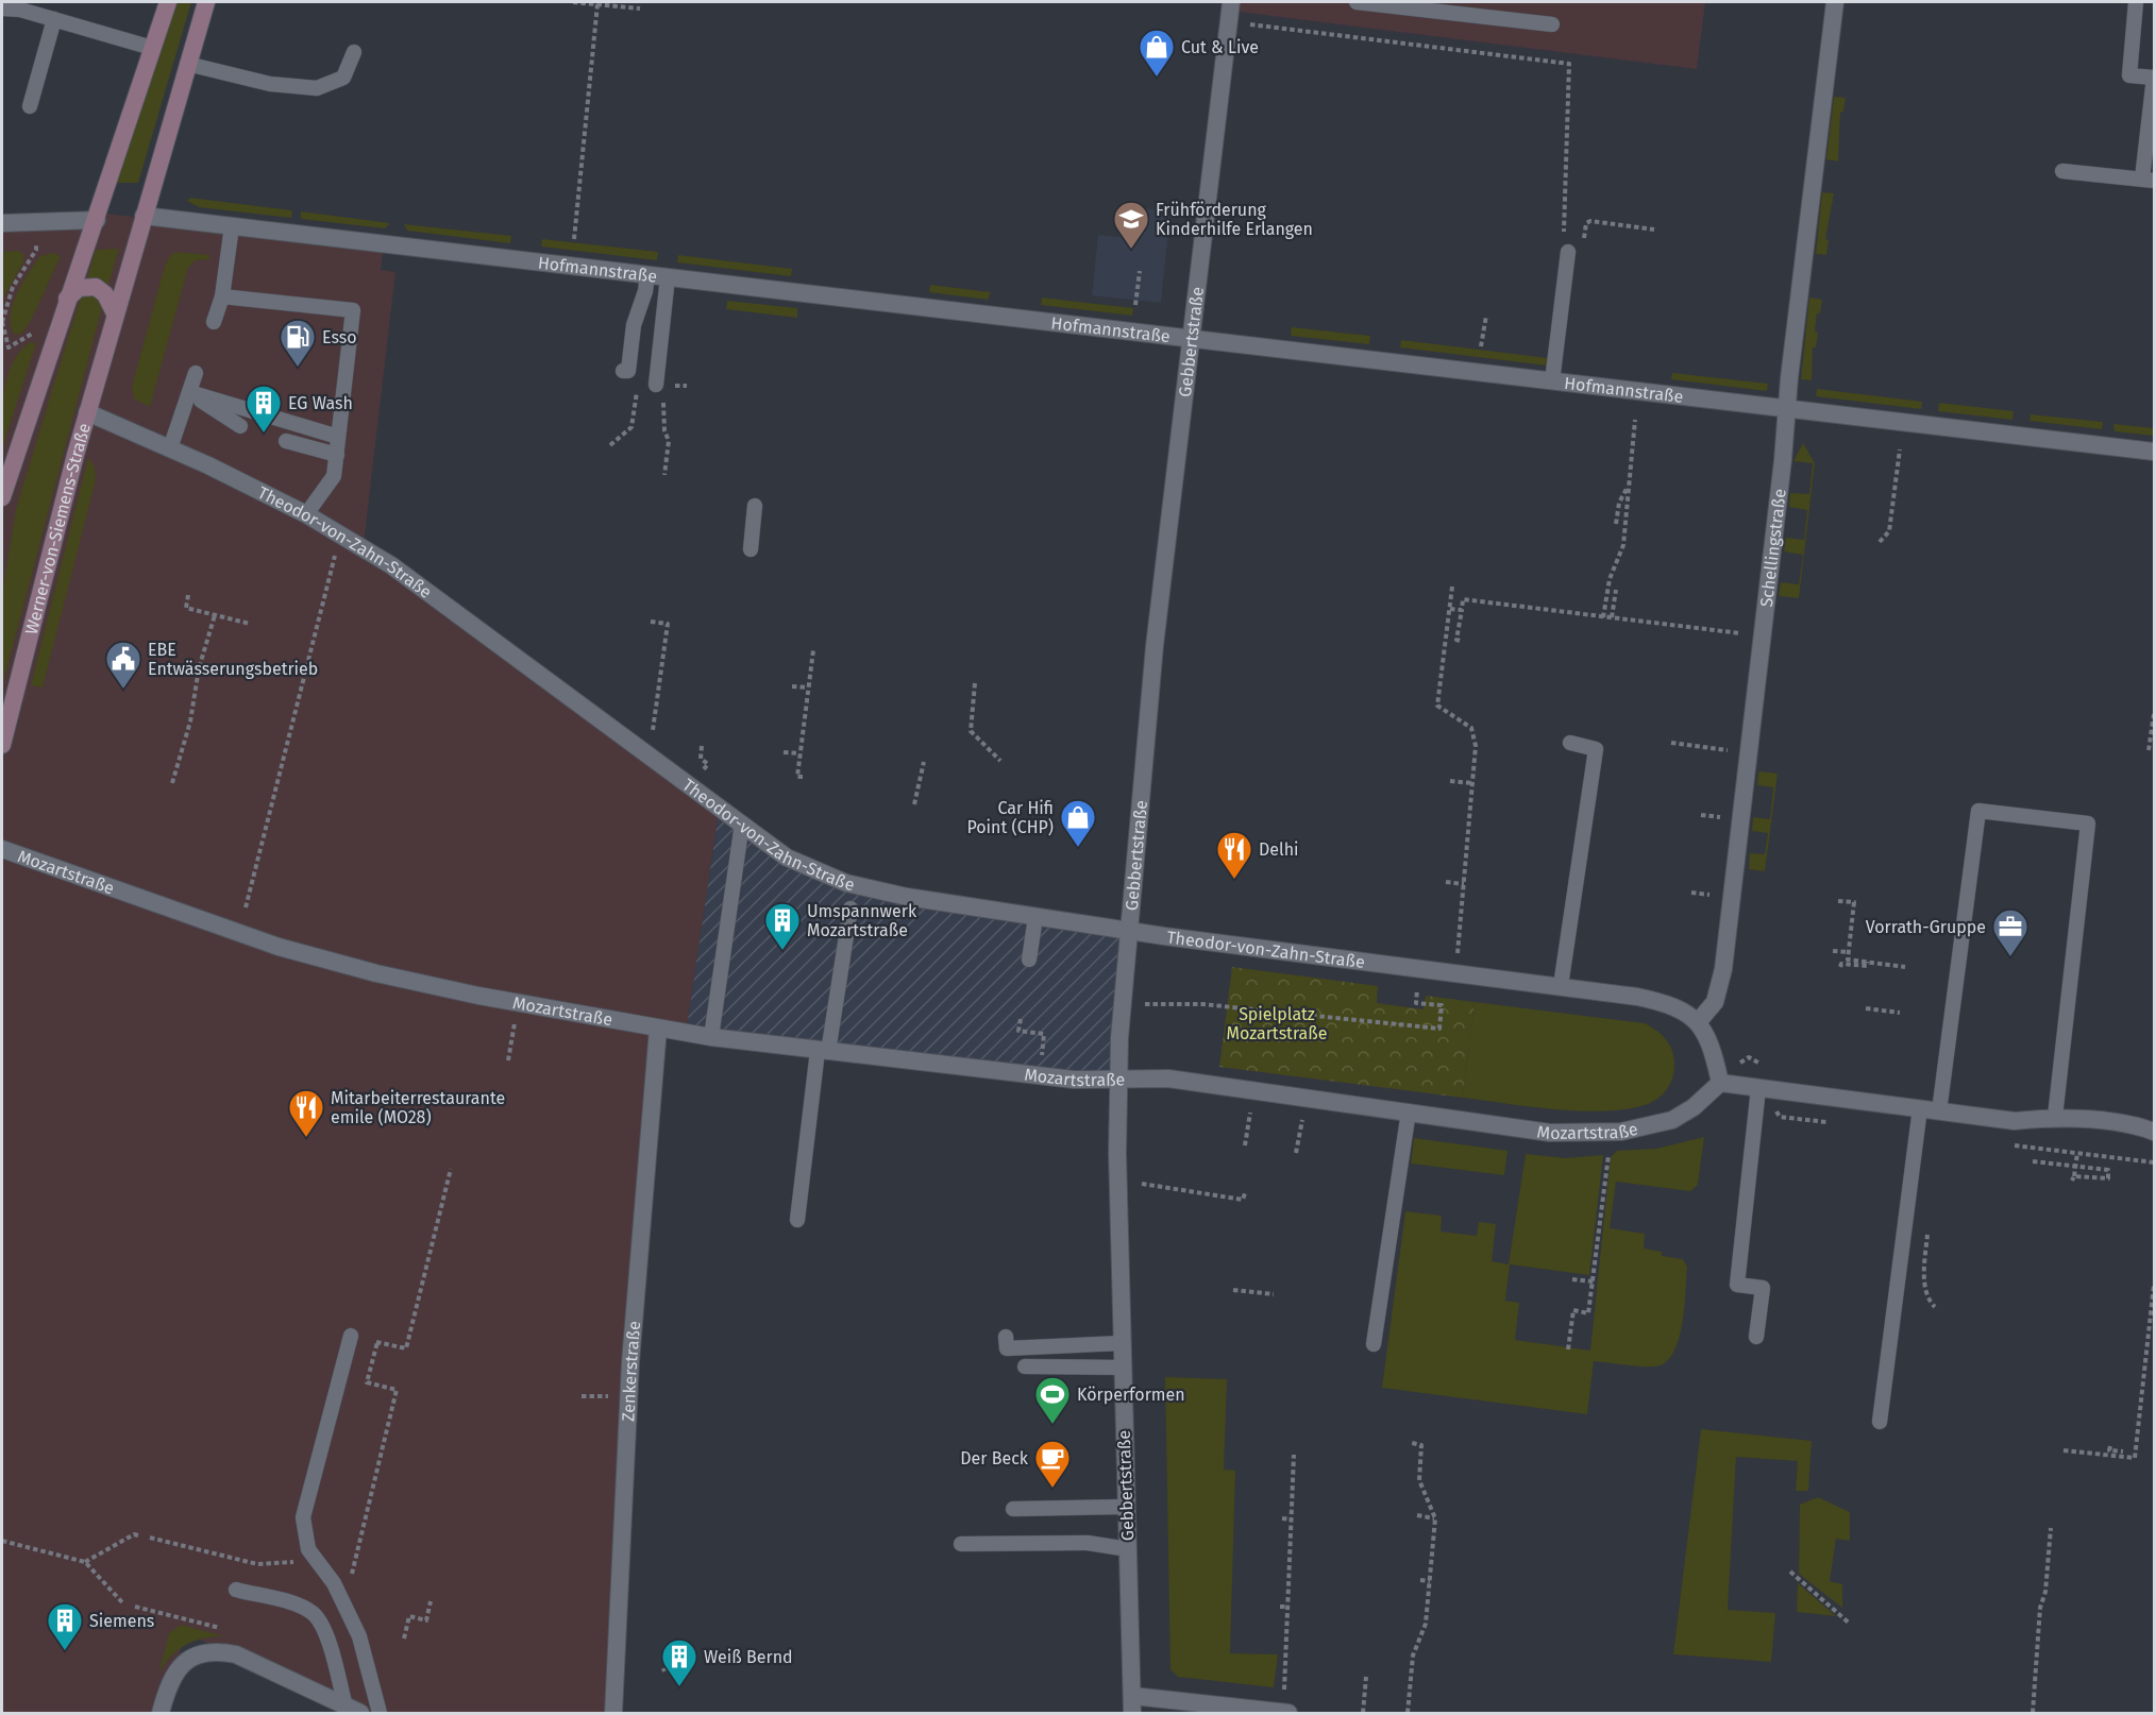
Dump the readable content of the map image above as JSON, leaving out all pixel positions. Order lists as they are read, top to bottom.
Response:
{
  "streets": {
    "main road": ["Werner-von-Siemens-Straße"],
    "street": [
      "Hofmannstraße",
      "Gebbertstraße",
      "Theodor-von-Zahn-Straße",
      "Schellingstraße",
      "Mozartstraße",
      "Zenkerstraße"
    ]
  },
  "crossings": [
    ["Hofmannstraße", "Gebbertstraße"],
    ["Hofmannstraße", "Werner-von-Siemens-Straße"],
    ["Hofmannstraße", "Schellingstraße"],
    ["Gebbertstraße", "Theodor-von-Zahn-Straße"],
    ["Gebbertstraße", "Mozartstraße"],
    ["Werner-von-Siemens-Straße", "Theodor-von-Zahn-Straße"],
    ["Theodor-von-Zahn-Straße", "Schellingstraße"],
    ["Mozartstraße", "Zenkerstraße"]
  ],
  "parks": ["Spielplatz Mozartstraße"],
  "places": {
    "shop": ["Cut & Live", "Car Hifi Point (CHP)"],
    "school or university": ["Frühförderung Kinderhilfe Erlangen"],
    "fuel station": ["Esso"],
    "building": [
      "EG Wash",
      "Umspannwerk Mozartstraße",
      "Siemens",
      "Weiß Bernd"
    ],
    "public building": ["EBE Entwässerungsbetrieb"],
    "restaurant": ["Delhi", "Mitarbeiterrestaurante emile (MO28)"],
    "office": ["Vorrath-Gruppe"],
    "sports": ["Körperformen"],
    "cafe": ["Der Beck"]
  }
}
